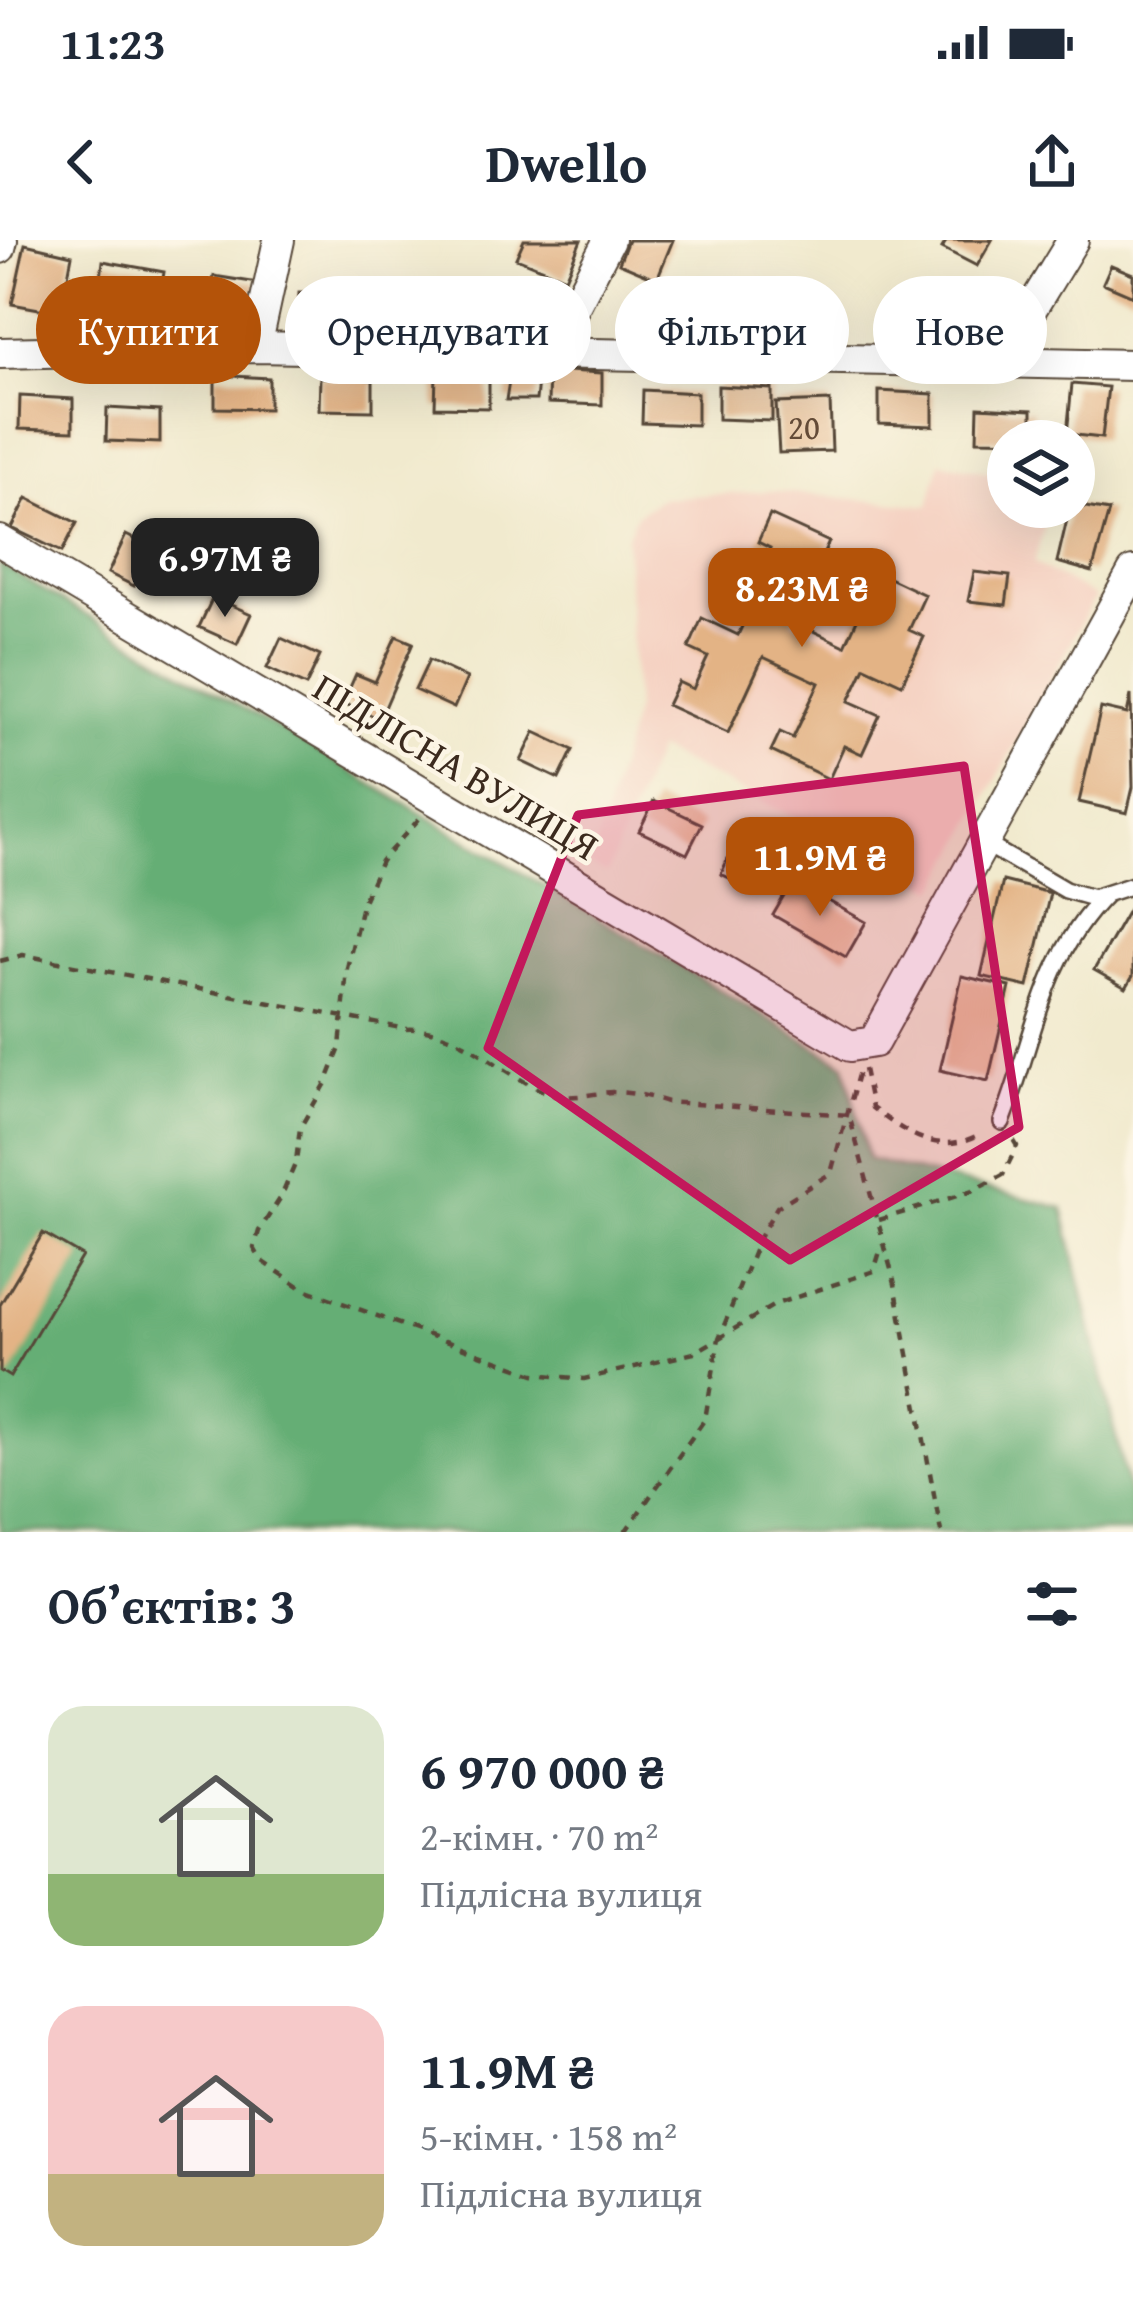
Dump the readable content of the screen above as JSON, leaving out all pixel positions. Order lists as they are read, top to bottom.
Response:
{
  "streets": {
    "street": ["ПІДЛІСНА ВУЛИЦЯ"]
  },
  "house_numbers": ["20"],
  "page": {
    "status": "11:23",
    "header": "Dwello",
    "chip": [
      "Купити",
      "Орендувати",
      "Фільтри",
      "Нове"
    ],
    "price": ["6.97M ₴", "8.23M ₴", "11.9M ₴"],
    "heading": "Об’єктів: 3",
    "list": [
      {
        "name": "6 970 000 ₴",
        "note": "2-кімн. · 70 m² · Підлісна вулиця"
      },
      {
        "name": "11.9M ₴",
        "note": "5-кімн. · 158 m² · Підлісна вулиця"
      }
    ]
  }
}
